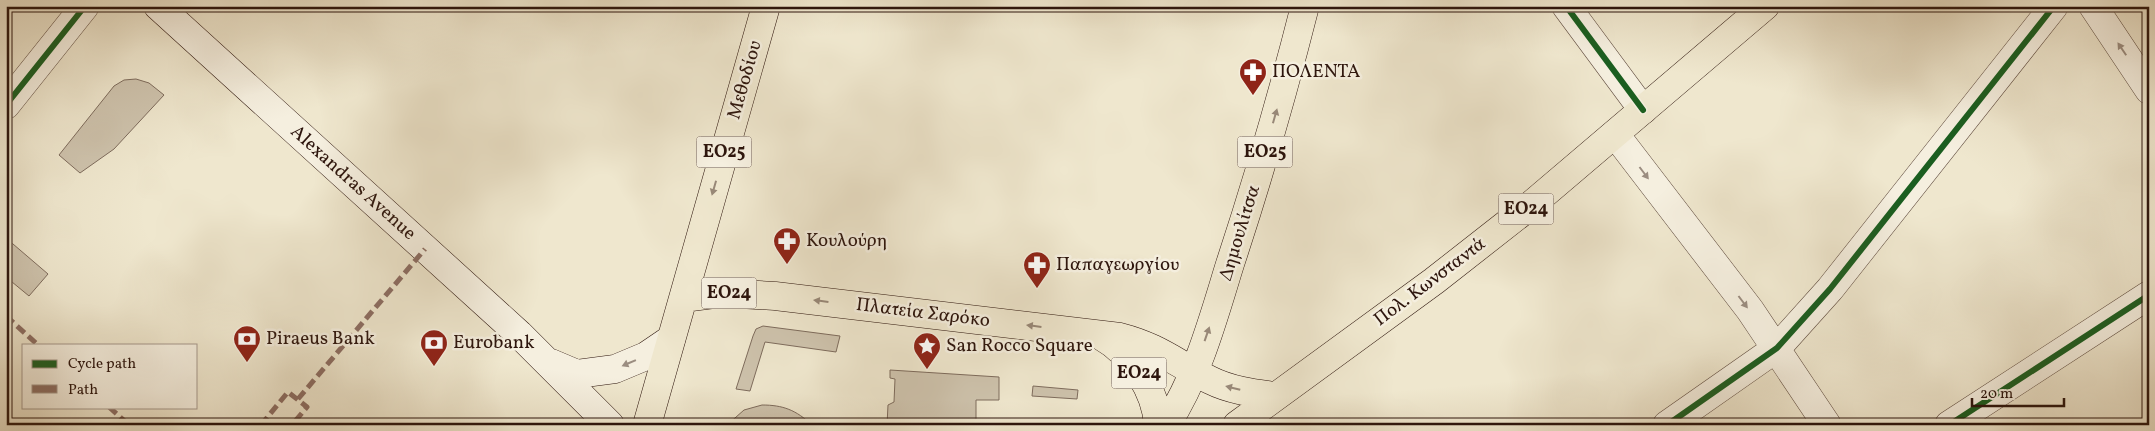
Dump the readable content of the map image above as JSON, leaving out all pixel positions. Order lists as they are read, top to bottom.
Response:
{
  "streets": {
    "main road": [
      "Μεθοδίου",
      "ΕΟ25",
      "ΕΟ24",
      "Δημουλίτσα",
      "Πολ. Κωνσταντά",
      "Πλατεία Σαρόκο"
    ],
    "street": ["Alexandras Avenue"]
  },
  "crossings": [
    ["Μεθοδίου", "ΕΟ24"],
    ["Μεθοδίου", "Πλατεία Σαρόκο"],
    ["ΕΟ25", "ΕΟ24"],
    ["ΕΟ25", "Δημουλίτσα"],
    ["ΕΟ25", "Πλατεία Σαρόκο"],
    ["Alexandras Avenue", "ΕΟ24"],
    ["ΕΟ24", "Δημουλίτσα"],
    ["ΕΟ24", "Πολ. Κωνσταντά"],
    ["ΕΟ24", "Πλατεία Σαρόκο"],
    ["Δημουλίτσα", "Πλατεία Σαρόκο"]
  ],
  "one_way": ["Μεθοδίου", "Δημουλίτσα", "Πλατεία Σαρόκο"],
  "places": {
    "pharmacy": ["ΠΟΛΕΝΤΑ", "Κουλούρη", "Παπαγεωργίου"],
    "bank": ["Piraeus Bank", "Eurobank"],
    "place": ["San Rocco Square"]
  },
  "legend": ["Cycle path", "Path"],
  "scale_bar": "20 m"
}
